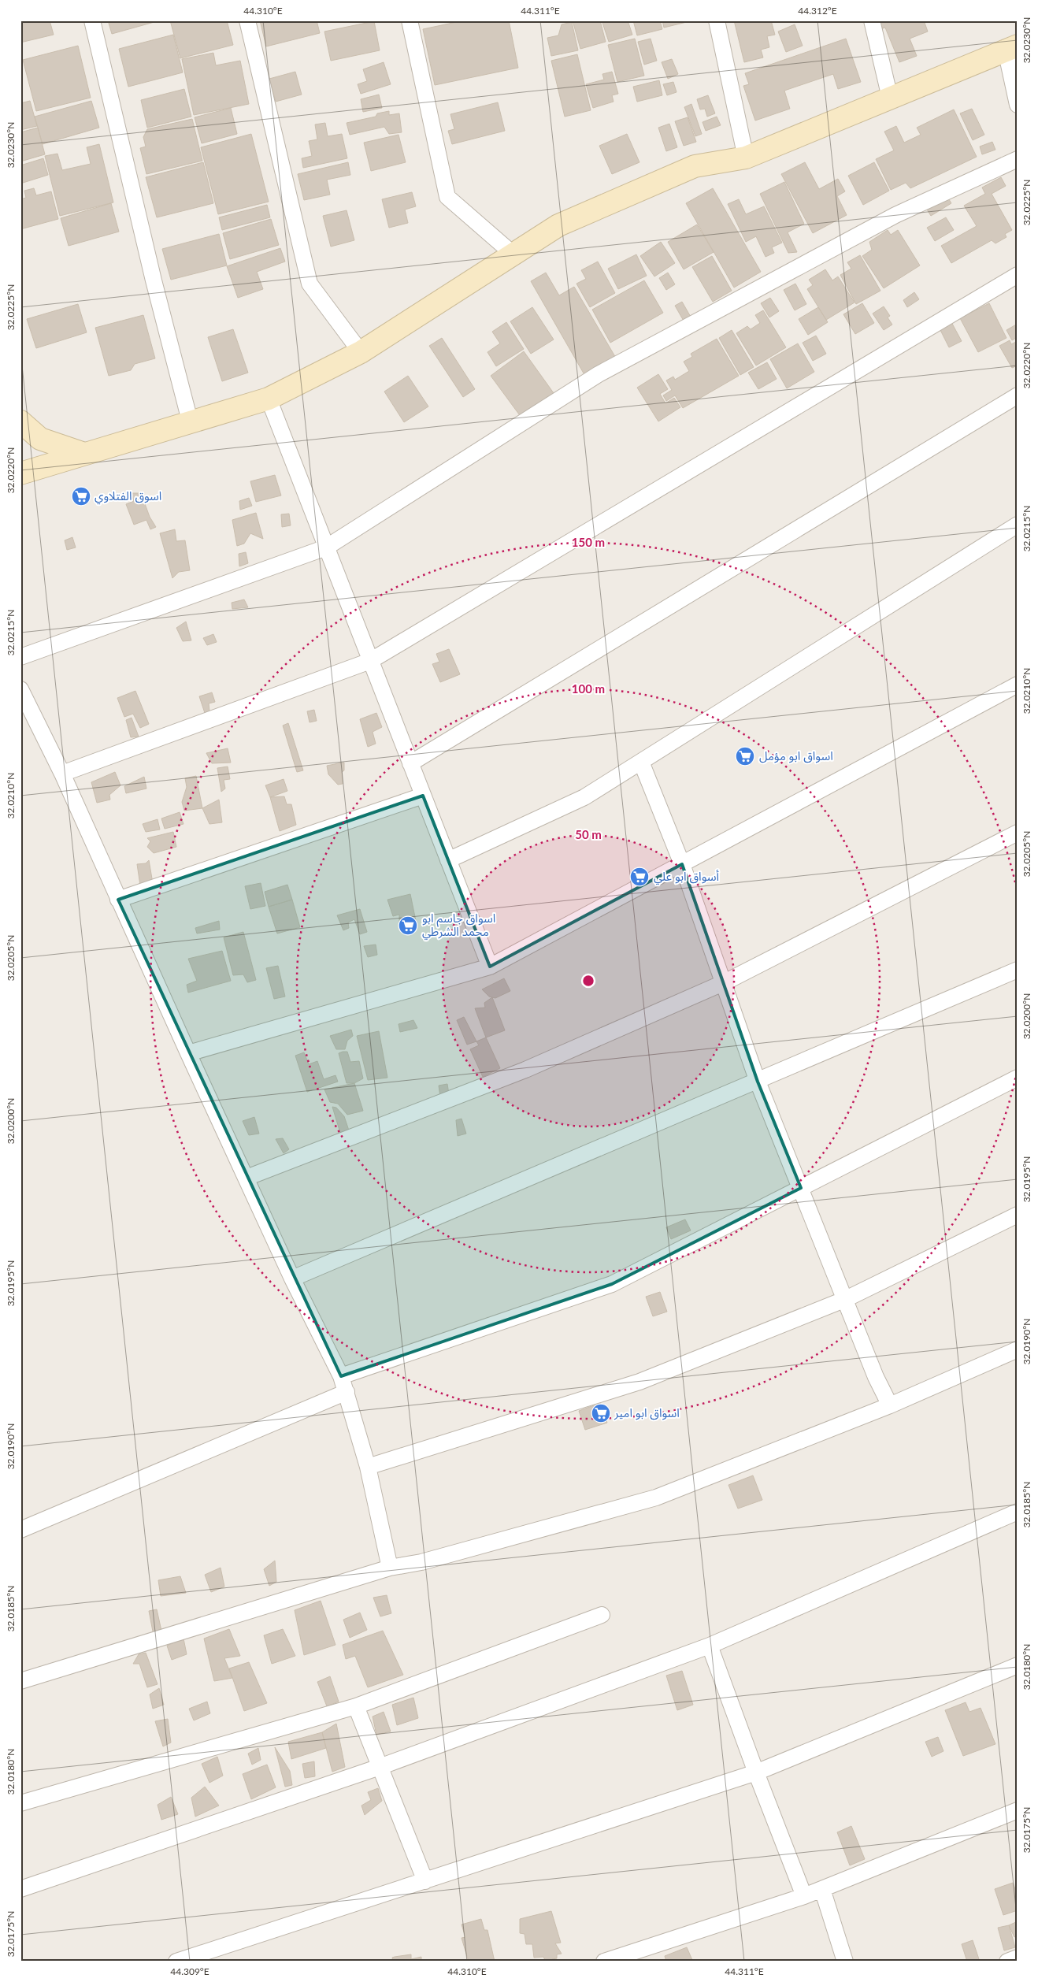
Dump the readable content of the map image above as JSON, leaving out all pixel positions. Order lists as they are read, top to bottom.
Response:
{
  "places": {
    "supermarket": [
      "اسوق الفتلاوي",
      "اسواق ابو مؤمل",
      "أسواق ابو علي",
      "اسواق جاسم ابو محمد الشرطي",
      "اسواق ابو امير"
    ]
  },
  "coordinates": [
    "44.310°E",
    "44.311°E",
    "44.312°E",
    "32.0230°N",
    "32.0225°N",
    "32.0220°N",
    "32.0215°N",
    "32.0210°N",
    "32.0205°N",
    "32.0200°N",
    "32.0195°N",
    "32.0190°N",
    "32.0185°N",
    "32.0180°N",
    "32.0175°N",
    "44.309°E"
  ],
  "rings": ["150 m", "100 m", "50 m"]
}
